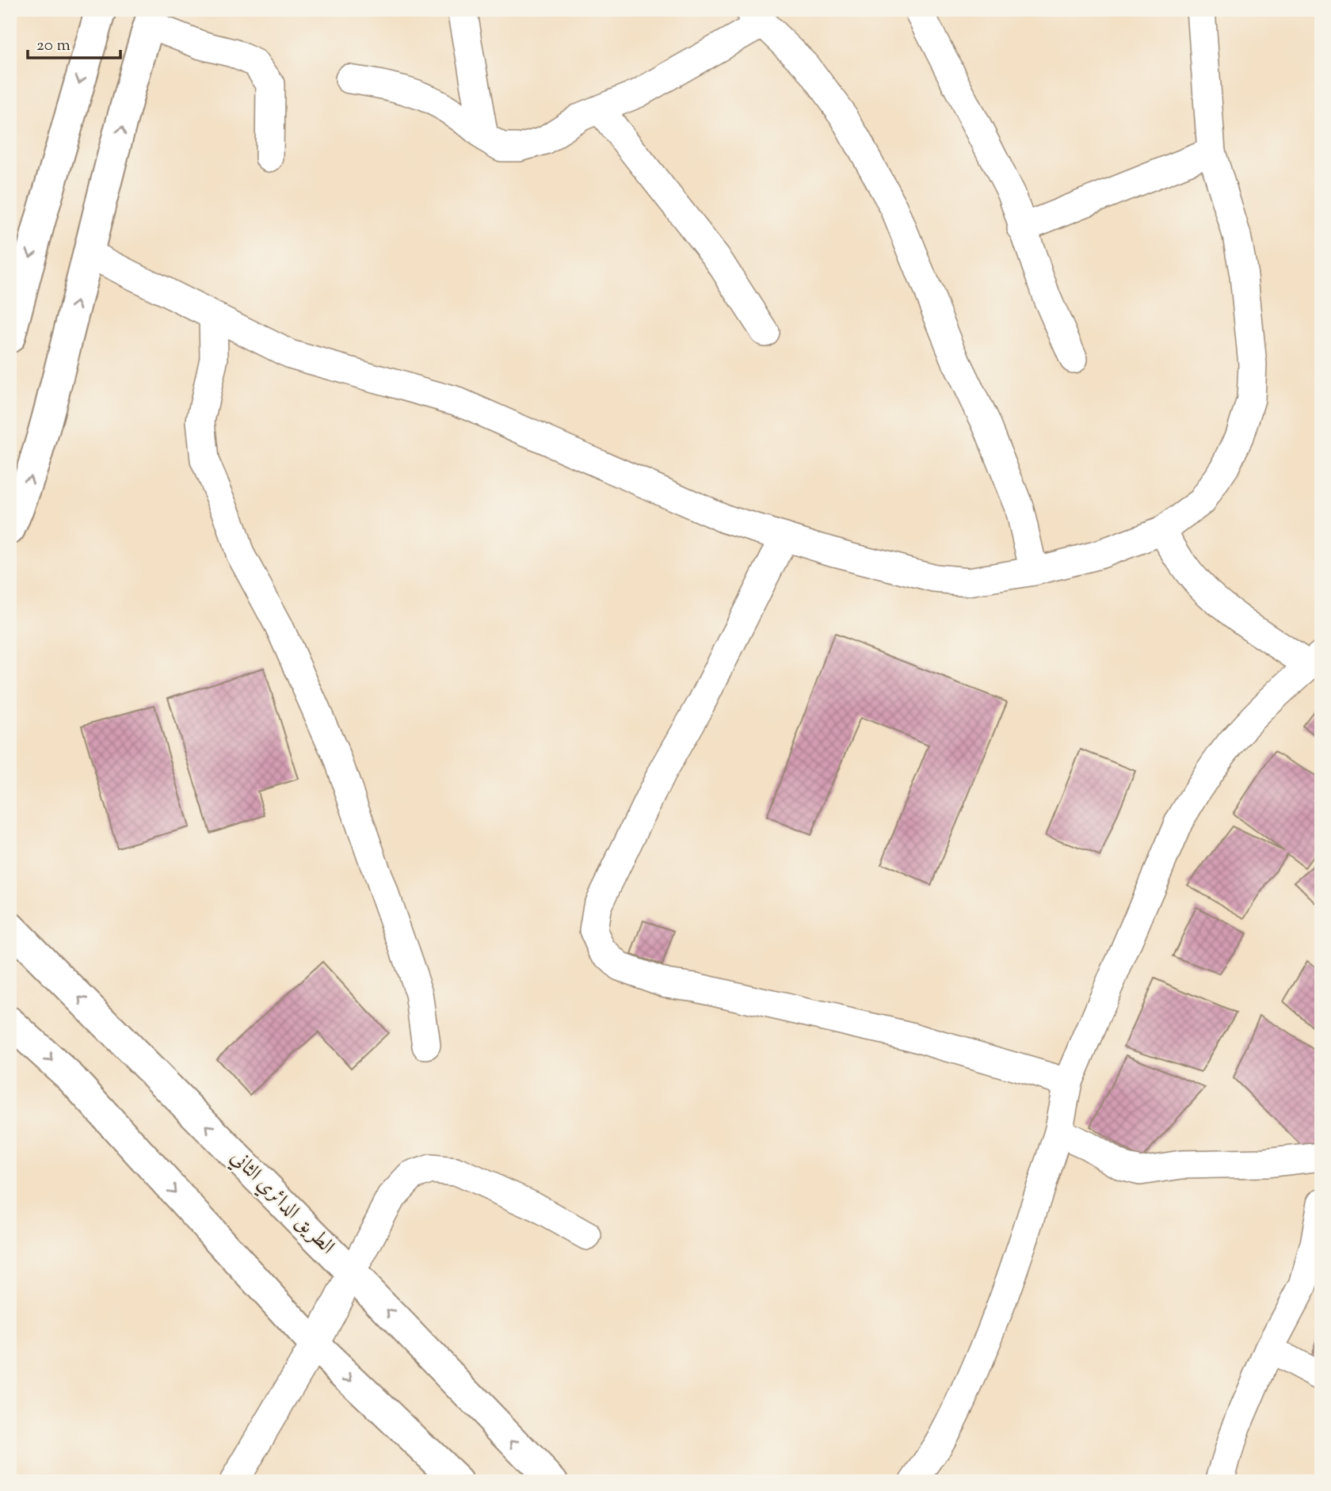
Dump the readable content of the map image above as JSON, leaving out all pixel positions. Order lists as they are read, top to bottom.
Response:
{
  "streets": {
    "main road": ["الطريق الدائري الثاني"]
  },
  "scale_bar": "20 m"
}
